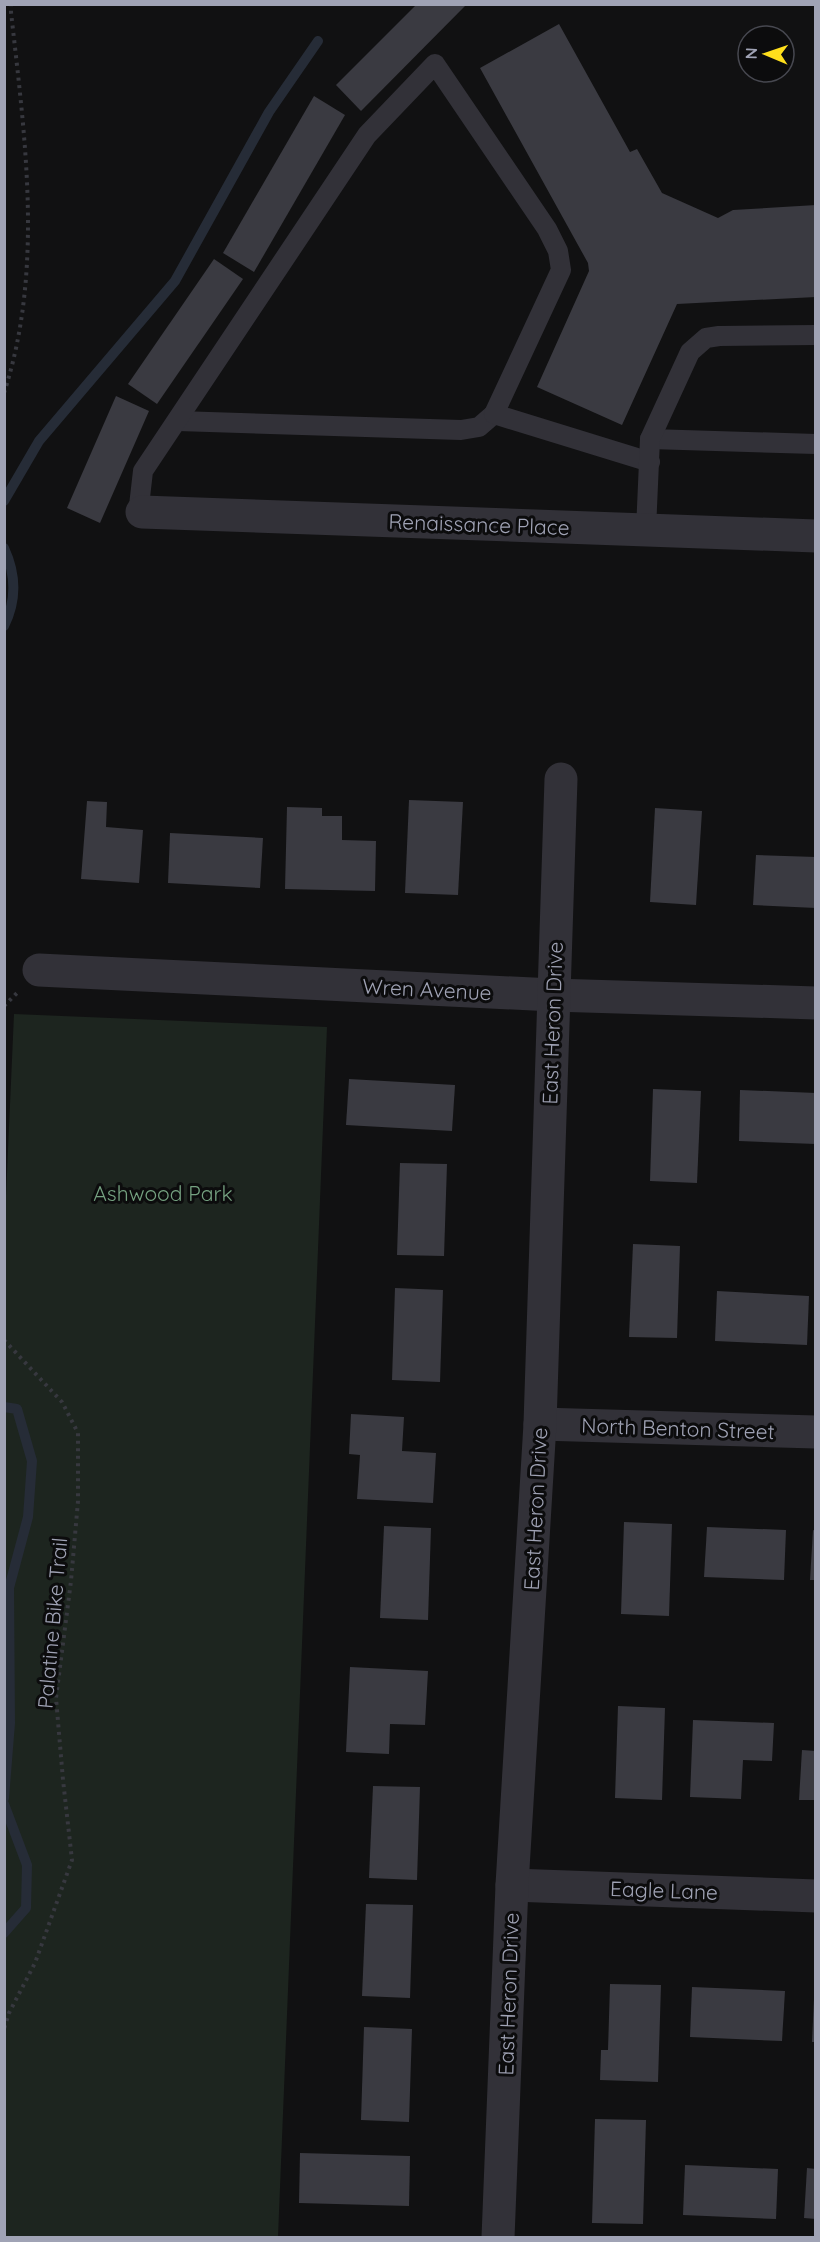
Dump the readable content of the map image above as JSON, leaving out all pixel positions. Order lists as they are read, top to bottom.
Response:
{
  "streets": {
    "street": [
      "Renaissance Place",
      "Wren Avenue",
      "East Heron Drive",
      "North Benton Street",
      "Eagle Lane"
    ],
    "path": ["Palatine Bike Trail"]
  },
  "crossings": [
    ["Wren Avenue", "East Heron Drive"],
    ["East Heron Drive", "North Benton Street"],
    ["East Heron Drive", "Eagle Lane"]
  ],
  "parks": ["Ashwood Park"],
  "north": "left"
}
